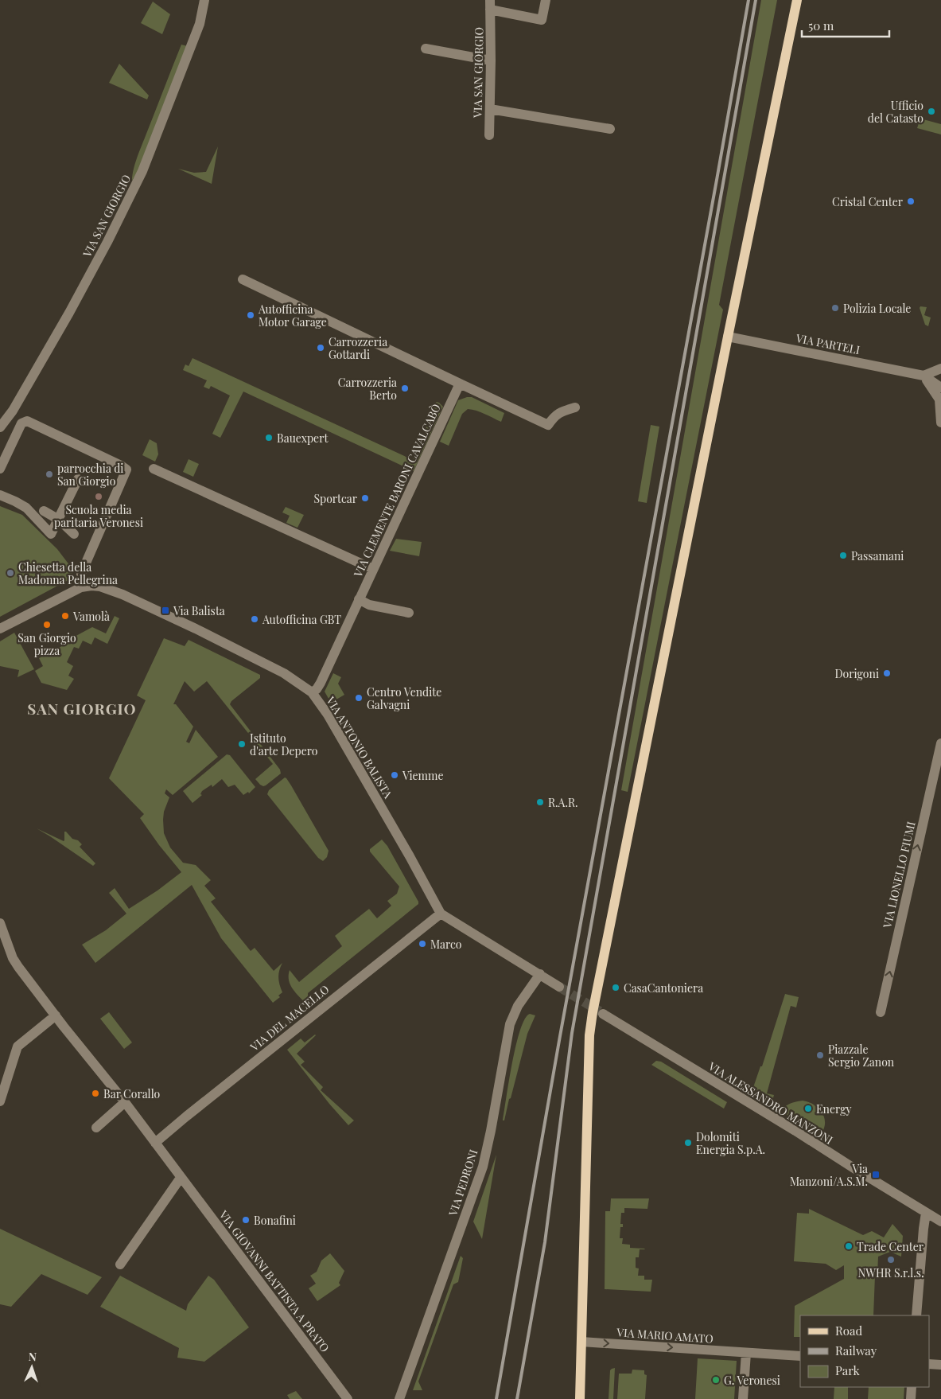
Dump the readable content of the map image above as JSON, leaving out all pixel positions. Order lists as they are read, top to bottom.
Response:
{
  "streets": {
    "street": [
      "VIA SAN GIORGIO",
      "VIA PARTELI",
      "VIA CLEMENTE BARONI CAVALCABÒ",
      "VIA ANTONIO BALISTA",
      "VIA LIONELLO FIUMI",
      "VIA DEL MACELLO",
      "VIA ALESSANDRO MANZONI",
      "VIA PEDRONI",
      "VIA GIOVANNI BATTISTA A PRATO",
      "VIA MARIO AMATO"
    ]
  },
  "crossings": [
    ["VIA CLEMENTE BARONI CAVALCABÒ", "VIA ANTONIO BALISTA"],
    ["VIA ANTONIO BALISTA", "VIA DEL MACELLO"],
    ["VIA DEL MACELLO", "VIA GIOVANNI BATTISTA A PRATO"]
  ],
  "one_way": ["VIA LIONELLO FIUMI", "VIA MARIO AMATO"],
  "districts": ["SAN GIORGIO"],
  "places": {
    "other": [
      "Ufficio del Catasto",
      "Cristal Center",
      "Polizia Locale",
      "Autofficina Motor Garage",
      "Carrozzeria Gottardi",
      "Carrozzeria Berto",
      "Bauexpert",
      "parrocchia di San Giorgio",
      "Scuola media paritaria Veronesi",
      "Sportcar",
      "Passamani",
      "Chiesetta della Madonna Pellegrina",
      "Vamolà",
      "Autofficina GBT",
      "San Giorgio pizza",
      "Dorigoni",
      "Centro Vendite Galvagni",
      "Istituto d'arte Depero",
      "Viemme",
      "R.A.R.",
      "Marco",
      "CasaCantoniera",
      "Piazzale Sergio Zanon",
      "Bar Corallo",
      "Energy",
      "Dolomiti Energia S.p.A.",
      "Bonafini",
      "Trade Center",
      "NWHR S.r.l.s.",
      "G. Veronesi"
    ],
    "transit": ["Via Balista", "Via Manzoni/A.S.M."]
  },
  "legend": ["Road", "Railway", "Park"],
  "scale_bar": "50 m",
  "north": "top"
}
